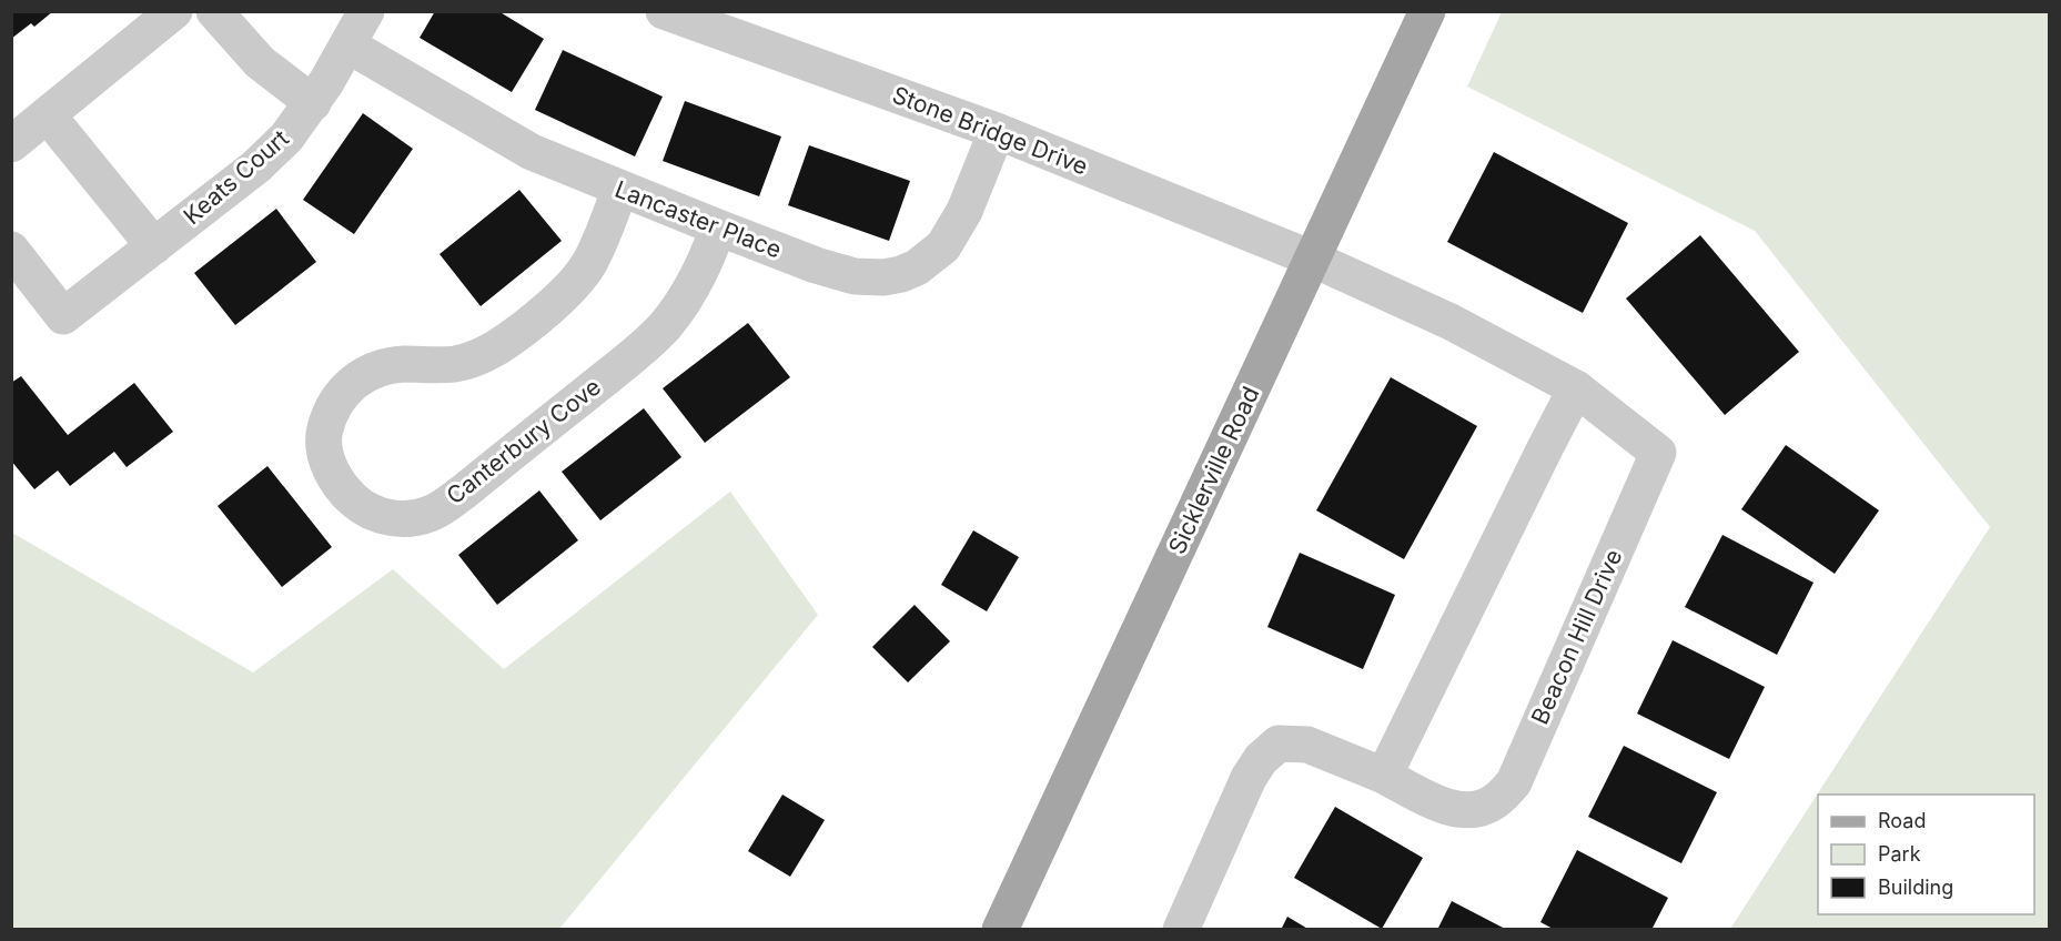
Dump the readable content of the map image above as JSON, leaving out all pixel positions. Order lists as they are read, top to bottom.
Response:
{
  "streets": {
    "main road": ["Sicklerville Road"],
    "street": [
      "Stone Bridge Drive",
      "Keats Court",
      "Lancaster Place",
      "Canterbury Cove",
      "Beacon Hill Drive"
    ]
  },
  "crossings": [
    ["Stone Bridge Drive", "Lancaster Place"],
    ["Stone Bridge Drive", "Sicklerville Road"],
    ["Stone Bridge Drive", "Beacon Hill Drive"],
    ["Keats Court", "Lancaster Place"],
    ["Lancaster Place", "Canterbury Cove"],
    ["Sicklerville Road", "Beacon Hill Drive"]
  ],
  "legend": ["Road", "Park", "Building"]
}
